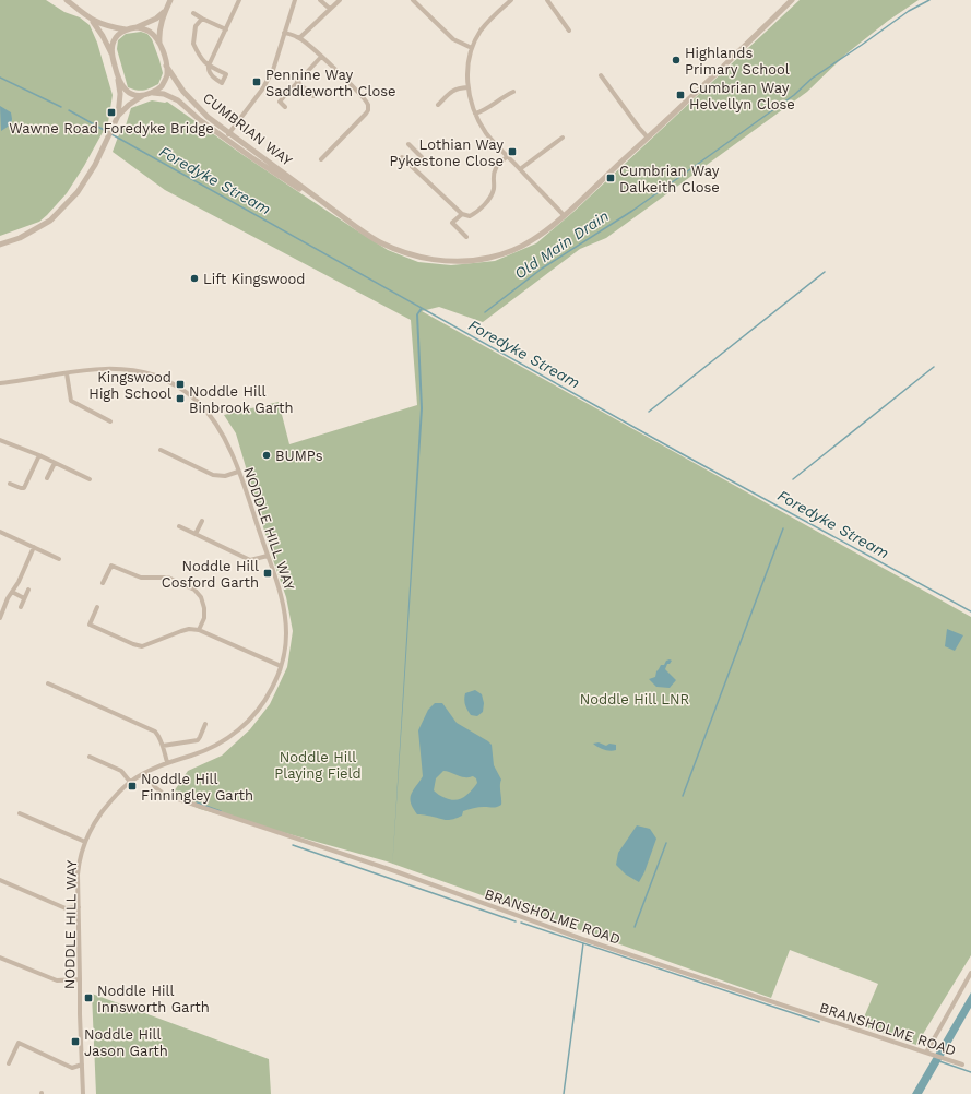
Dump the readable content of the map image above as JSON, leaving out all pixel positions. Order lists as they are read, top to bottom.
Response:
{
  "streets": {
    "street": ["CUMBRIAN WAY", "NODDLE HILL WAY", "BRANSHOLME ROAD"]
  },
  "crossings": [
    ["NODDLE HILL WAY", "BRANSHOLME ROAD"]
  ],
  "water": ["Foredyke Stream", "Old Main Drain"],
  "parks": ["Noddle Hill LNR", "Noddle Hill Playing Field"],
  "places": {
    "other": ["Highlands Primary School", "Lift Kingswood", "BUMPs"],
    "transit": [
      "Pennine Way Saddleworth Close",
      "Cumbrian Way Helvellyn Close",
      "Wawne Road Foredyke Bridge",
      "Lothian Way Pykestone Close",
      "Cumbrian Way Dalkeith Close",
      "Kingswood High School",
      "Noddle Hill Binbrook Garth",
      "Noddle Hill Cosford Garth",
      "Noddle Hill Finningley Garth",
      "Noddle Hill Innsworth Garth",
      "Noddle Hill Jason Garth"
    ]
  }
}
